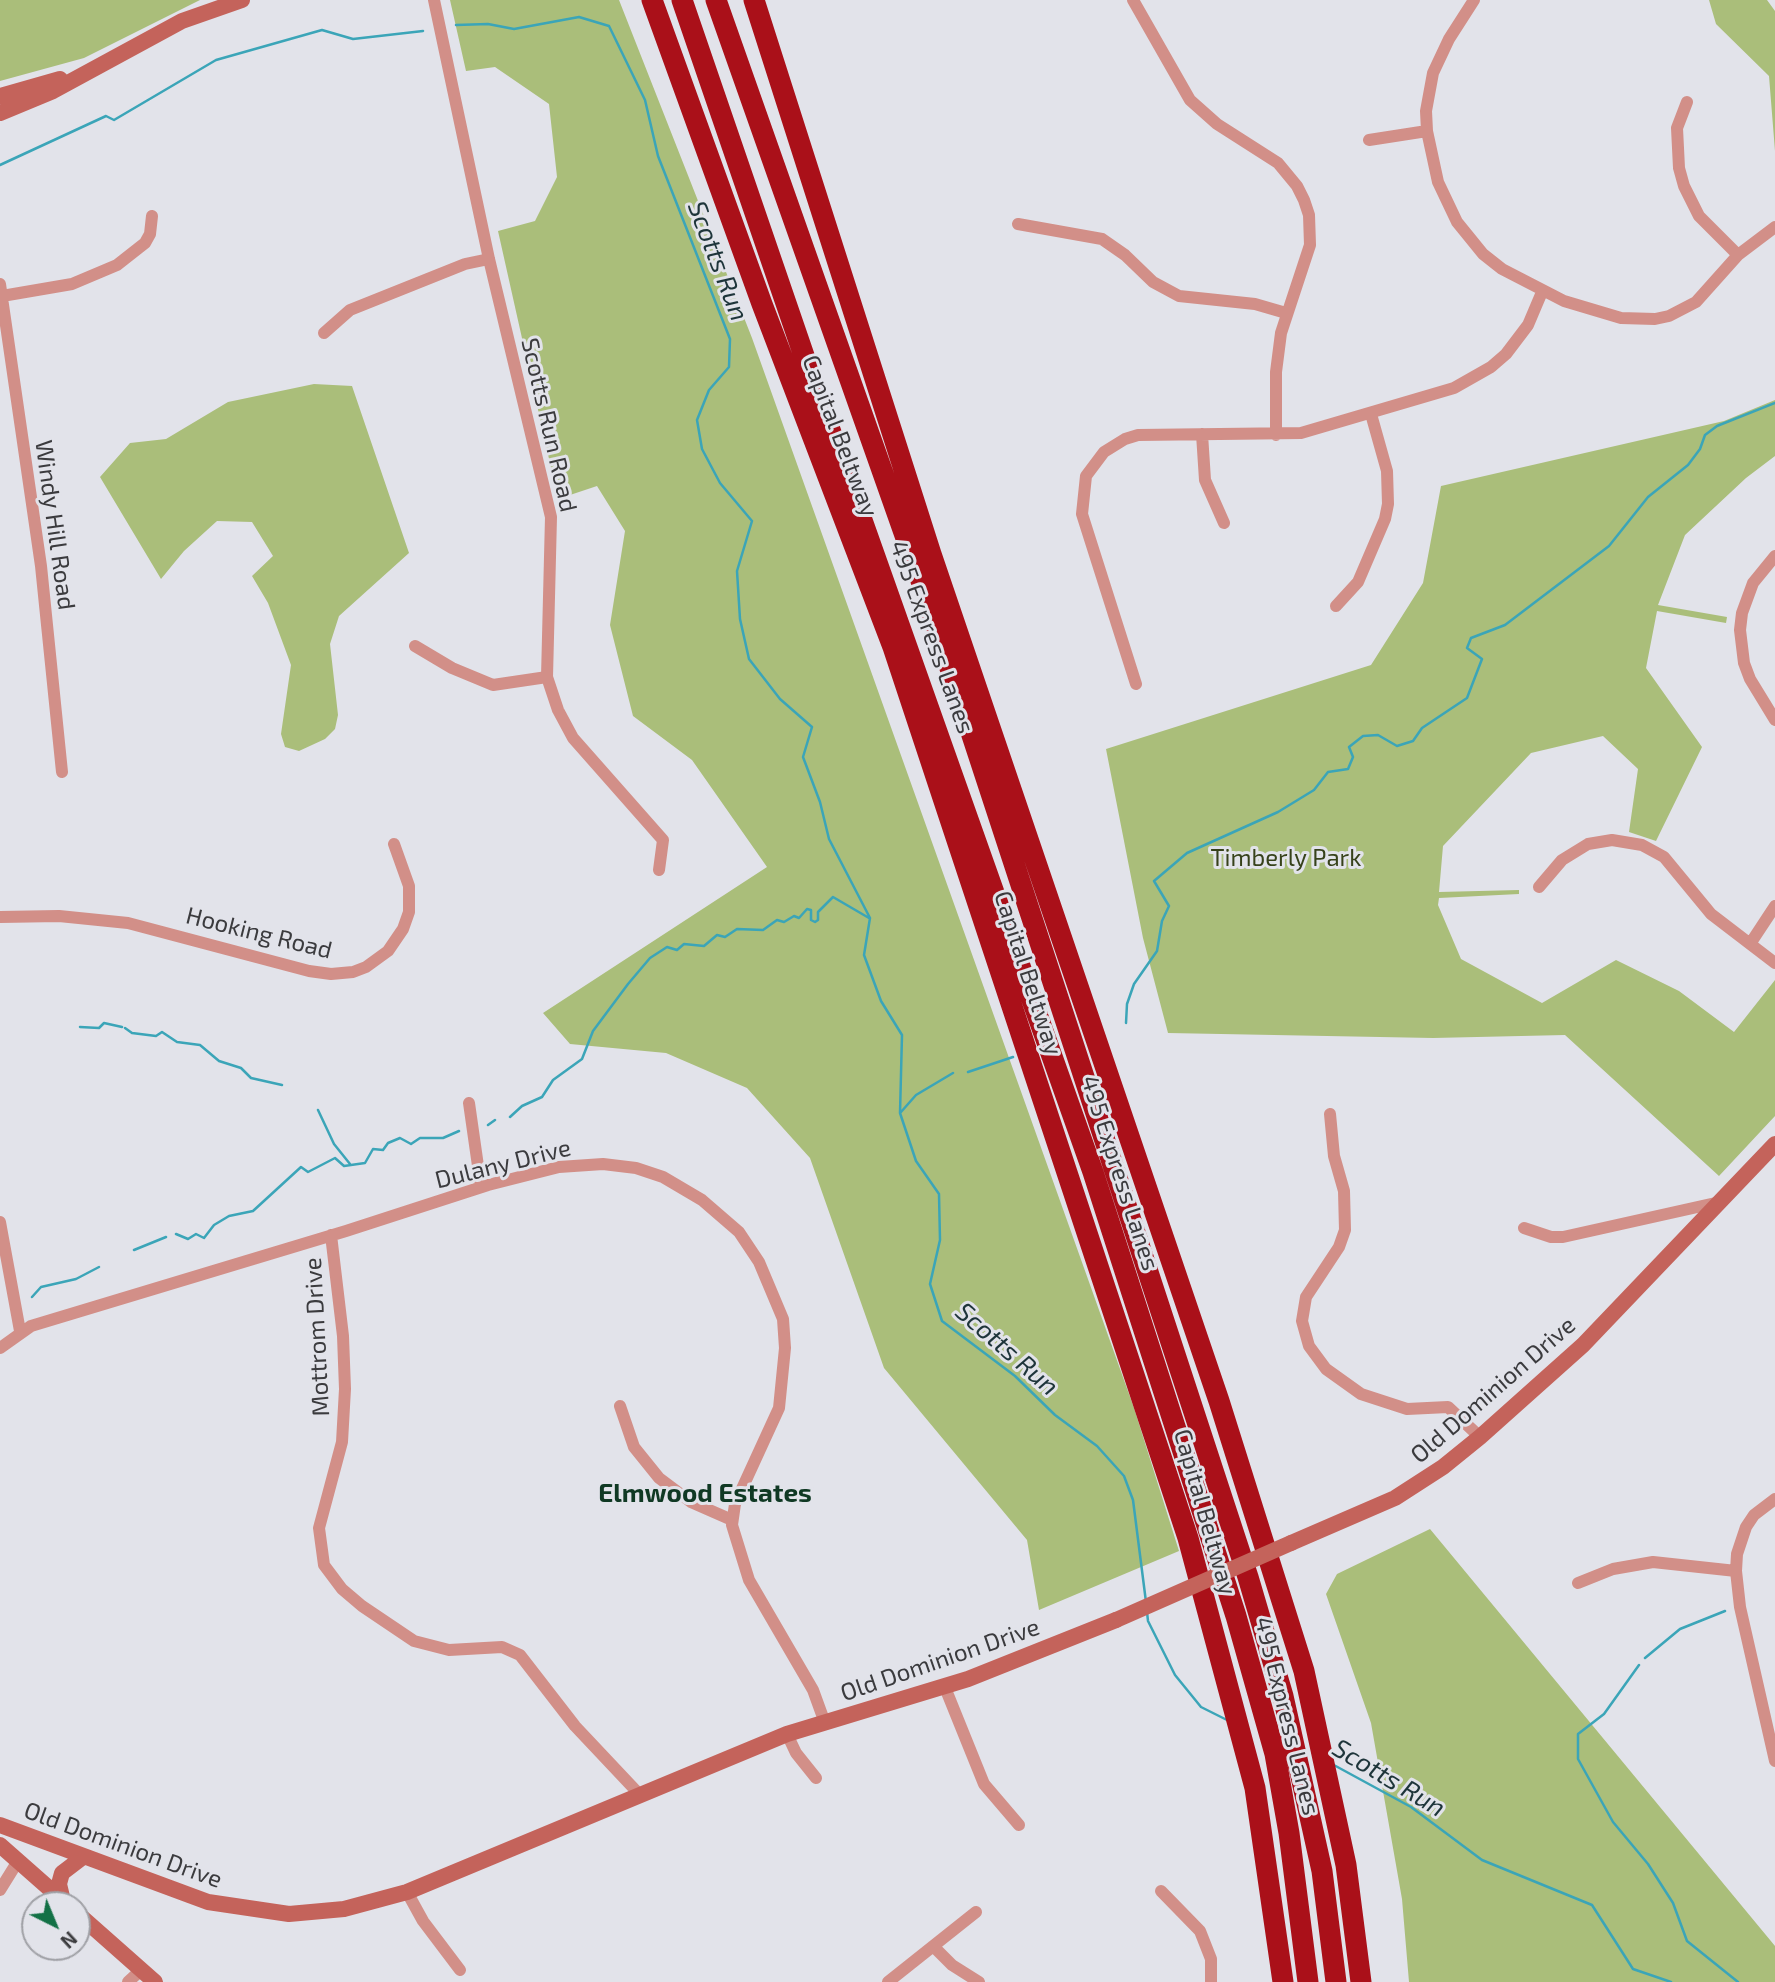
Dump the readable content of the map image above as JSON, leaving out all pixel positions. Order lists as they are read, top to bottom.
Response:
{
  "streets": {
    "highway": ["Capital Beltway", "495 Express Lanes"],
    "main road": ["Old Dominion Drive"],
    "street": [
      "Scotts Run Road",
      "Windy Hill Road",
      "Hooking Road",
      "Dulany Drive",
      "Mottrom Drive"
    ]
  },
  "crossings": [
    ["Dulany Drive", "Mottrom Drive"],
    ["Mottrom Drive", "Old Dominion Drive"]
  ],
  "districts": ["Elmwood Estates"],
  "water": ["Scotts Run"],
  "parks": ["Timberly Park"],
  "north": "bottom right"
}
